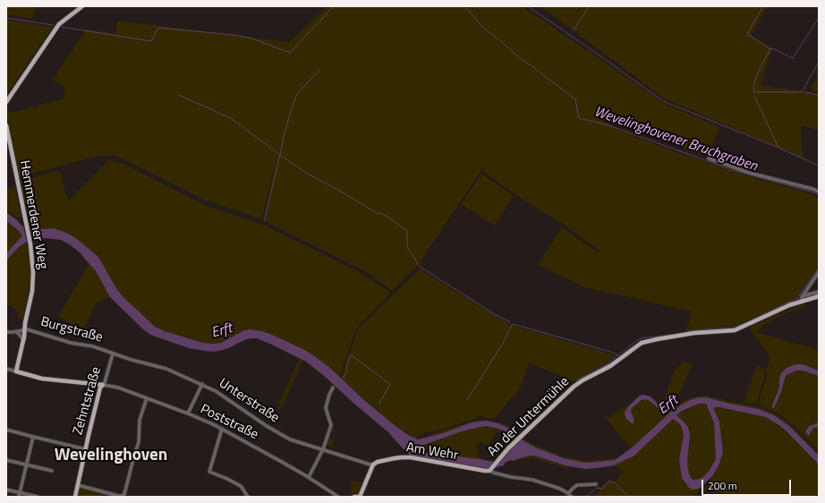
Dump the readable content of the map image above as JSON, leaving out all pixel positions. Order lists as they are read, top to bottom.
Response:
{
  "streets": {
    "main road": [
      "Hemmerdener Weg",
      "Zehntstraße",
      "An der Untermühle",
      "Am Wehr"
    ],
    "street": ["Burgstraße", "Unterstraße", "Poststraße"]
  },
  "crossings": [
    ["Hemmerdener Weg", "Burgstraße"],
    ["Burgstraße", "Zehntstraße"],
    ["Burgstraße", "Unterstraße"],
    ["Zehntstraße", "Unterstraße"],
    ["Zehntstraße", "Poststraße"],
    ["Unterstraße", "Am Wehr"],
    ["An der Untermühle", "Am Wehr"]
  ],
  "districts": ["Wevelinghoven"],
  "water": ["Wevelinghovener Bruchgraben", "Erft"],
  "scale_bar": "200 m"
}
